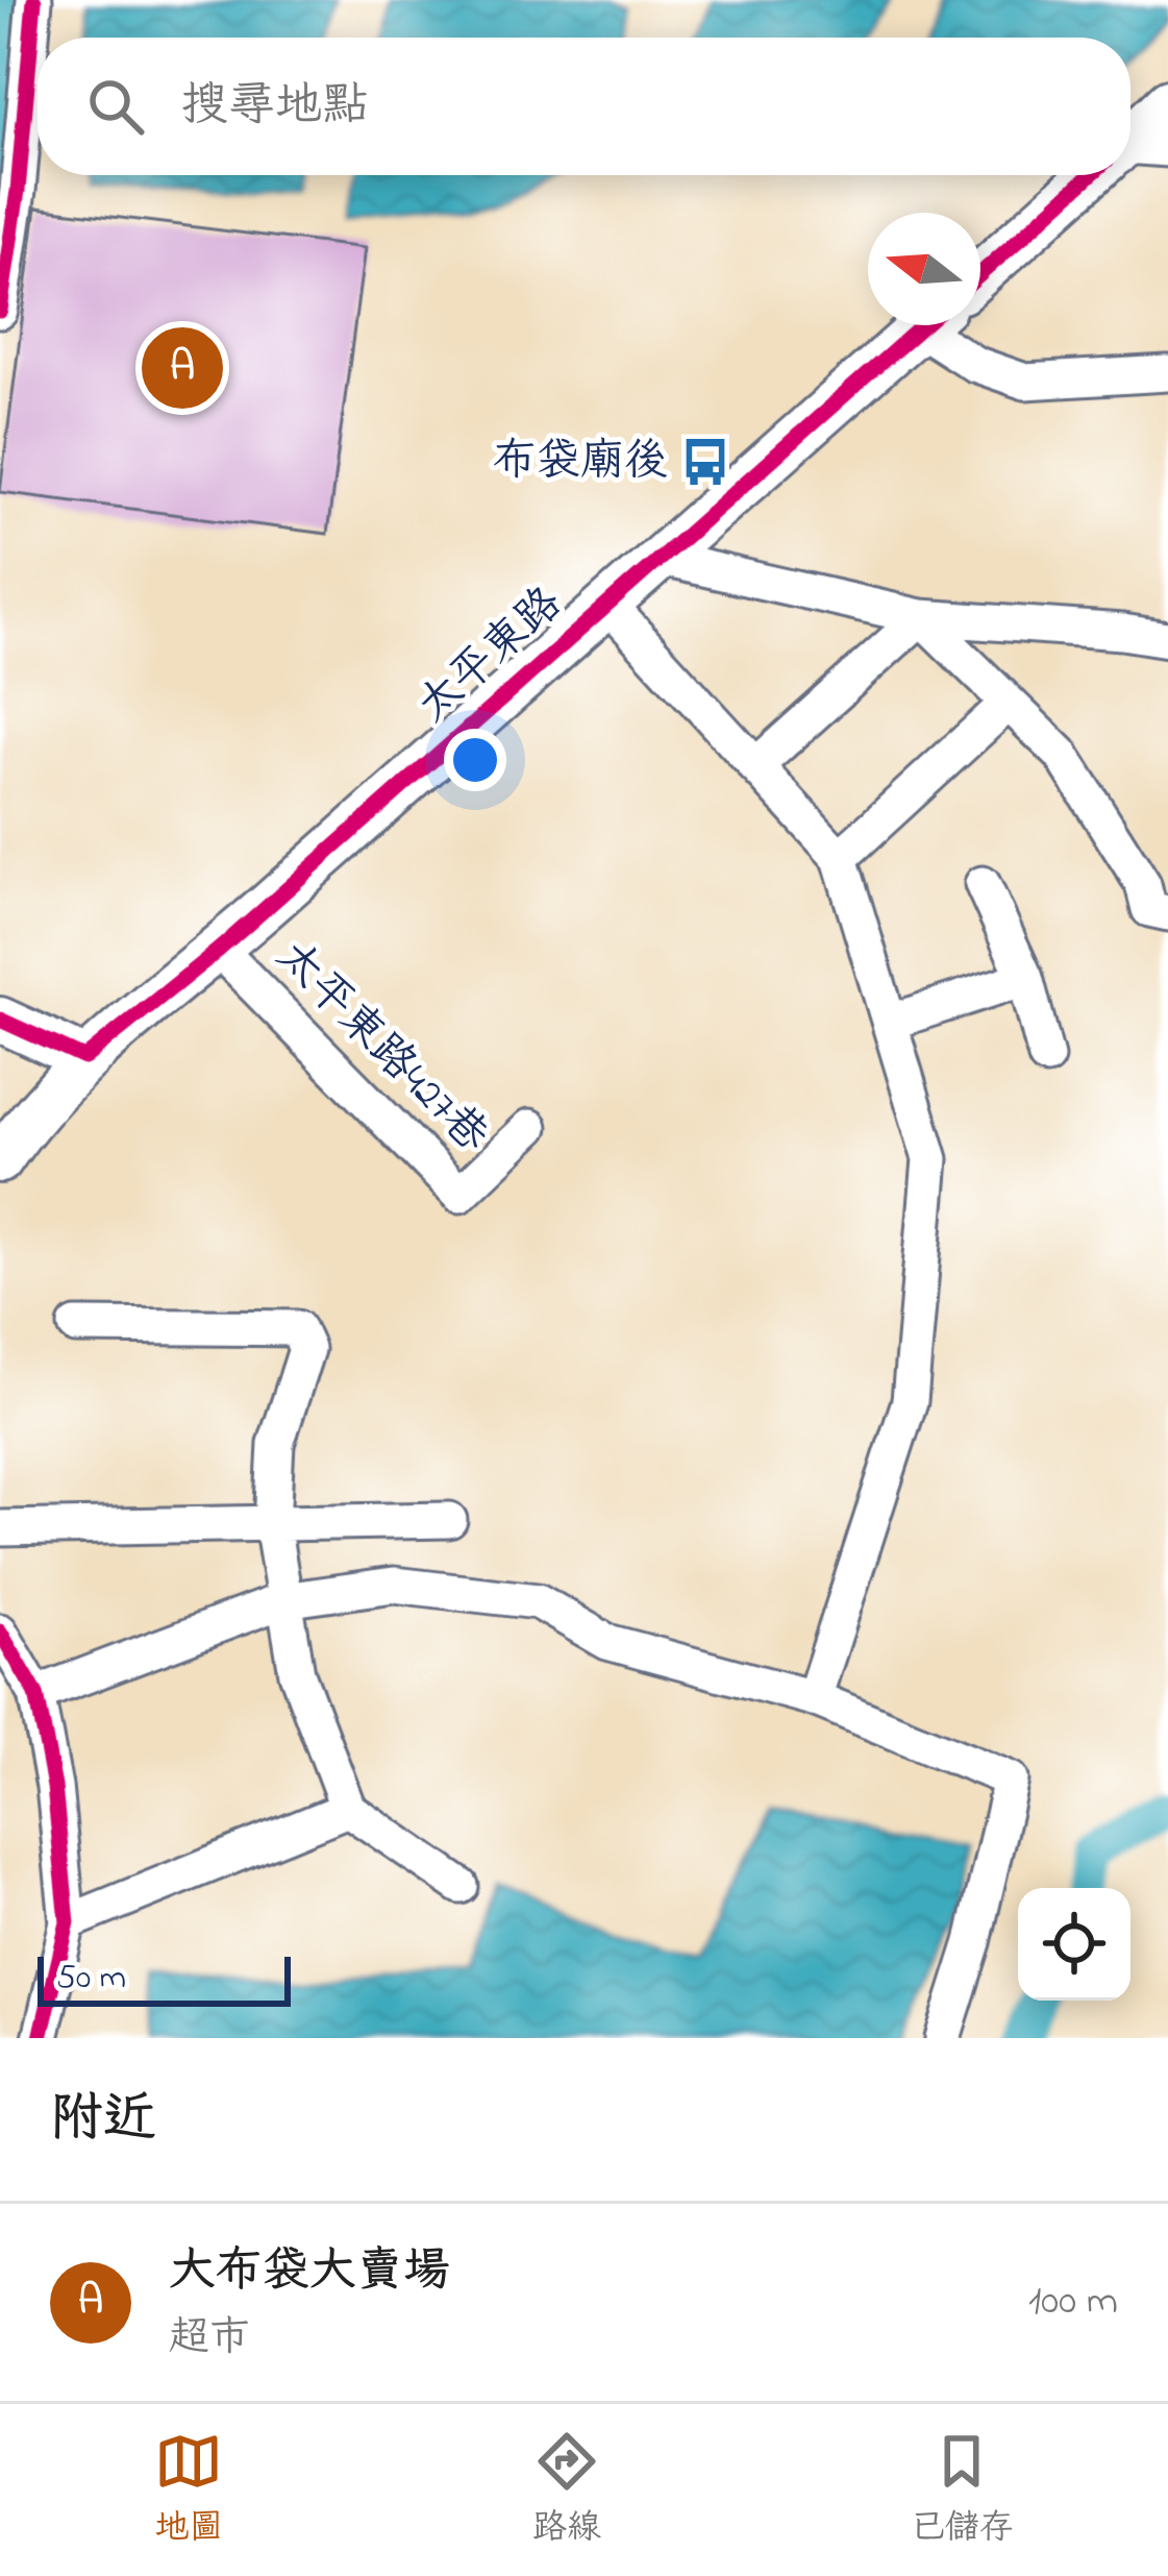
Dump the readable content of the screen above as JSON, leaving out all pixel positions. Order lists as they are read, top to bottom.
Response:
{
  "streets": {
    "main road": ["太平東路"],
    "street": ["太平東路427巷"]
  },
  "crossings": [
    ["太平東路", "太平東路427巷"]
  ],
  "places": {
    "bus stop": ["布袋廟後"]
  },
  "scale_bar": "50 m",
  "north": "left",
  "page": {
    "search": "搜尋地點",
    "pins": "A",
    "scale": "50 m",
    "heading": "附近",
    "list": [
      {
        "mark": "A",
        "name": "大布袋大賣場",
        "note": "超市",
        "value": "100 m"
      }
    ],
    "nav": ["地圖", "路線", "已儲存"]
  }
}
